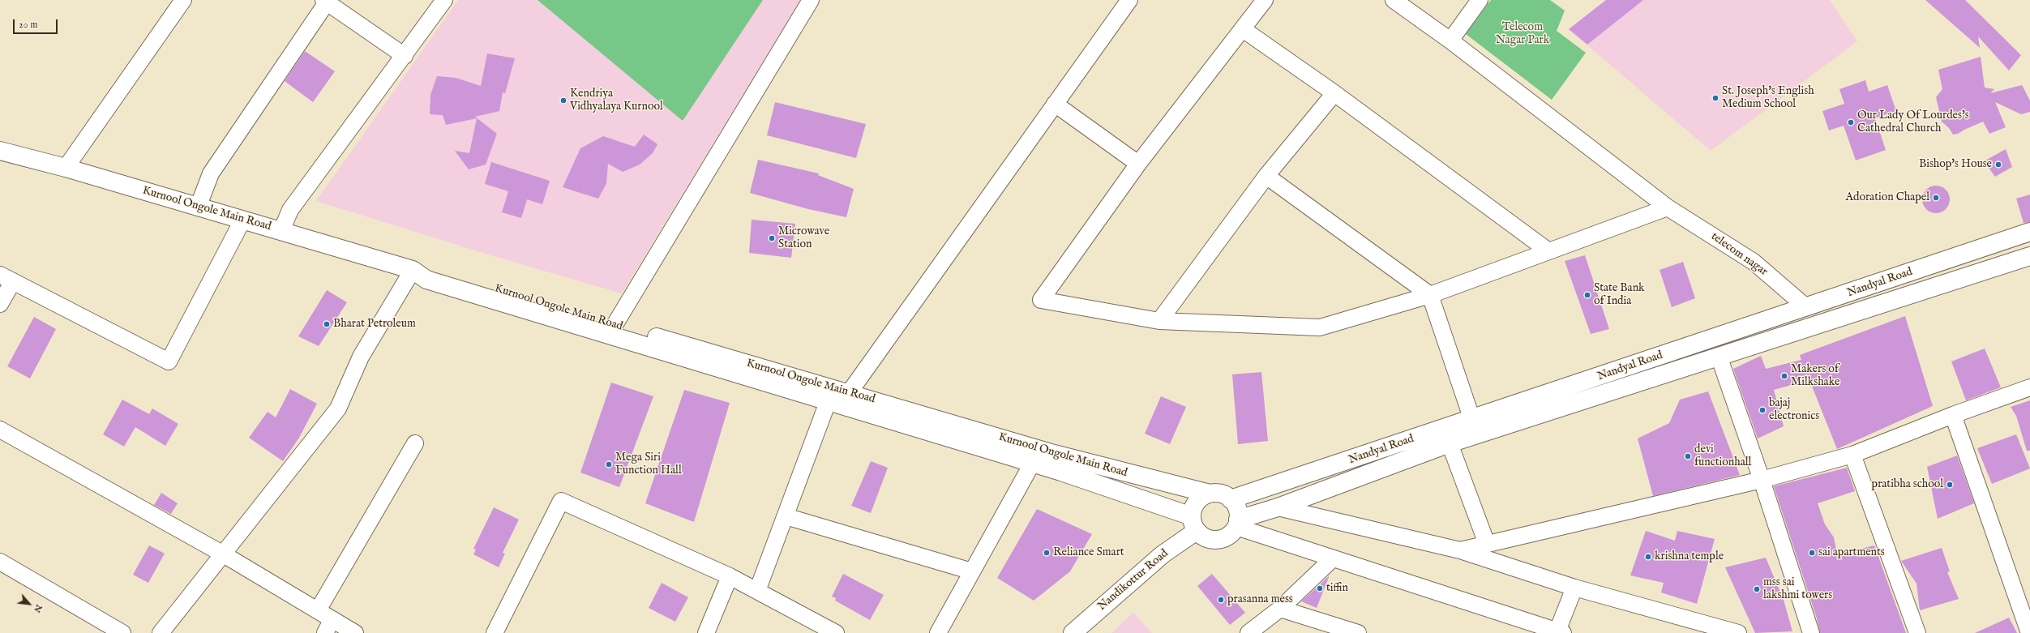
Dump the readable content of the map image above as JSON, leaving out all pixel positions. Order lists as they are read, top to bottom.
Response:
{
  "streets": {
    "main road": ["Kurnool Ongole Main Road", "Nandyal Road", "Nandikottur Road"],
    "street": ["telecom nagar"]
  },
  "crossings": [
    ["Kurnool Ongole Main Road", "Nandyal Road"],
    ["Kurnool Ongole Main Road", "Nandikottur Road"],
    ["telecom nagar", "Nandyal Road"],
    ["Nandyal Road", "Nandikottur Road"]
  ],
  "parks": ["Telecom Nagar Park"],
  "places": [
    "St. Joseph's English Medium School",
    "Kendriya Vidhyalaya Kurnool",
    "Our Lady Of Lourdes's Cathedral Church",
    "Bishop's House",
    "Adoration Chapel",
    "Microwave Station",
    "State Bank of India",
    "Bharat Petroleum",
    "Makers of Milkshake",
    "bajaj electronics",
    "devi functionhall",
    "Mega Siri Function Hall",
    "pratibha school",
    "Reliance Smart",
    "sai apartments",
    "krishna temple",
    "tiffin",
    "mss sai lakshmi towers",
    "prasanna mess"
  ],
  "scale_bar": "20 m",
  "north": "bottom right"
}
